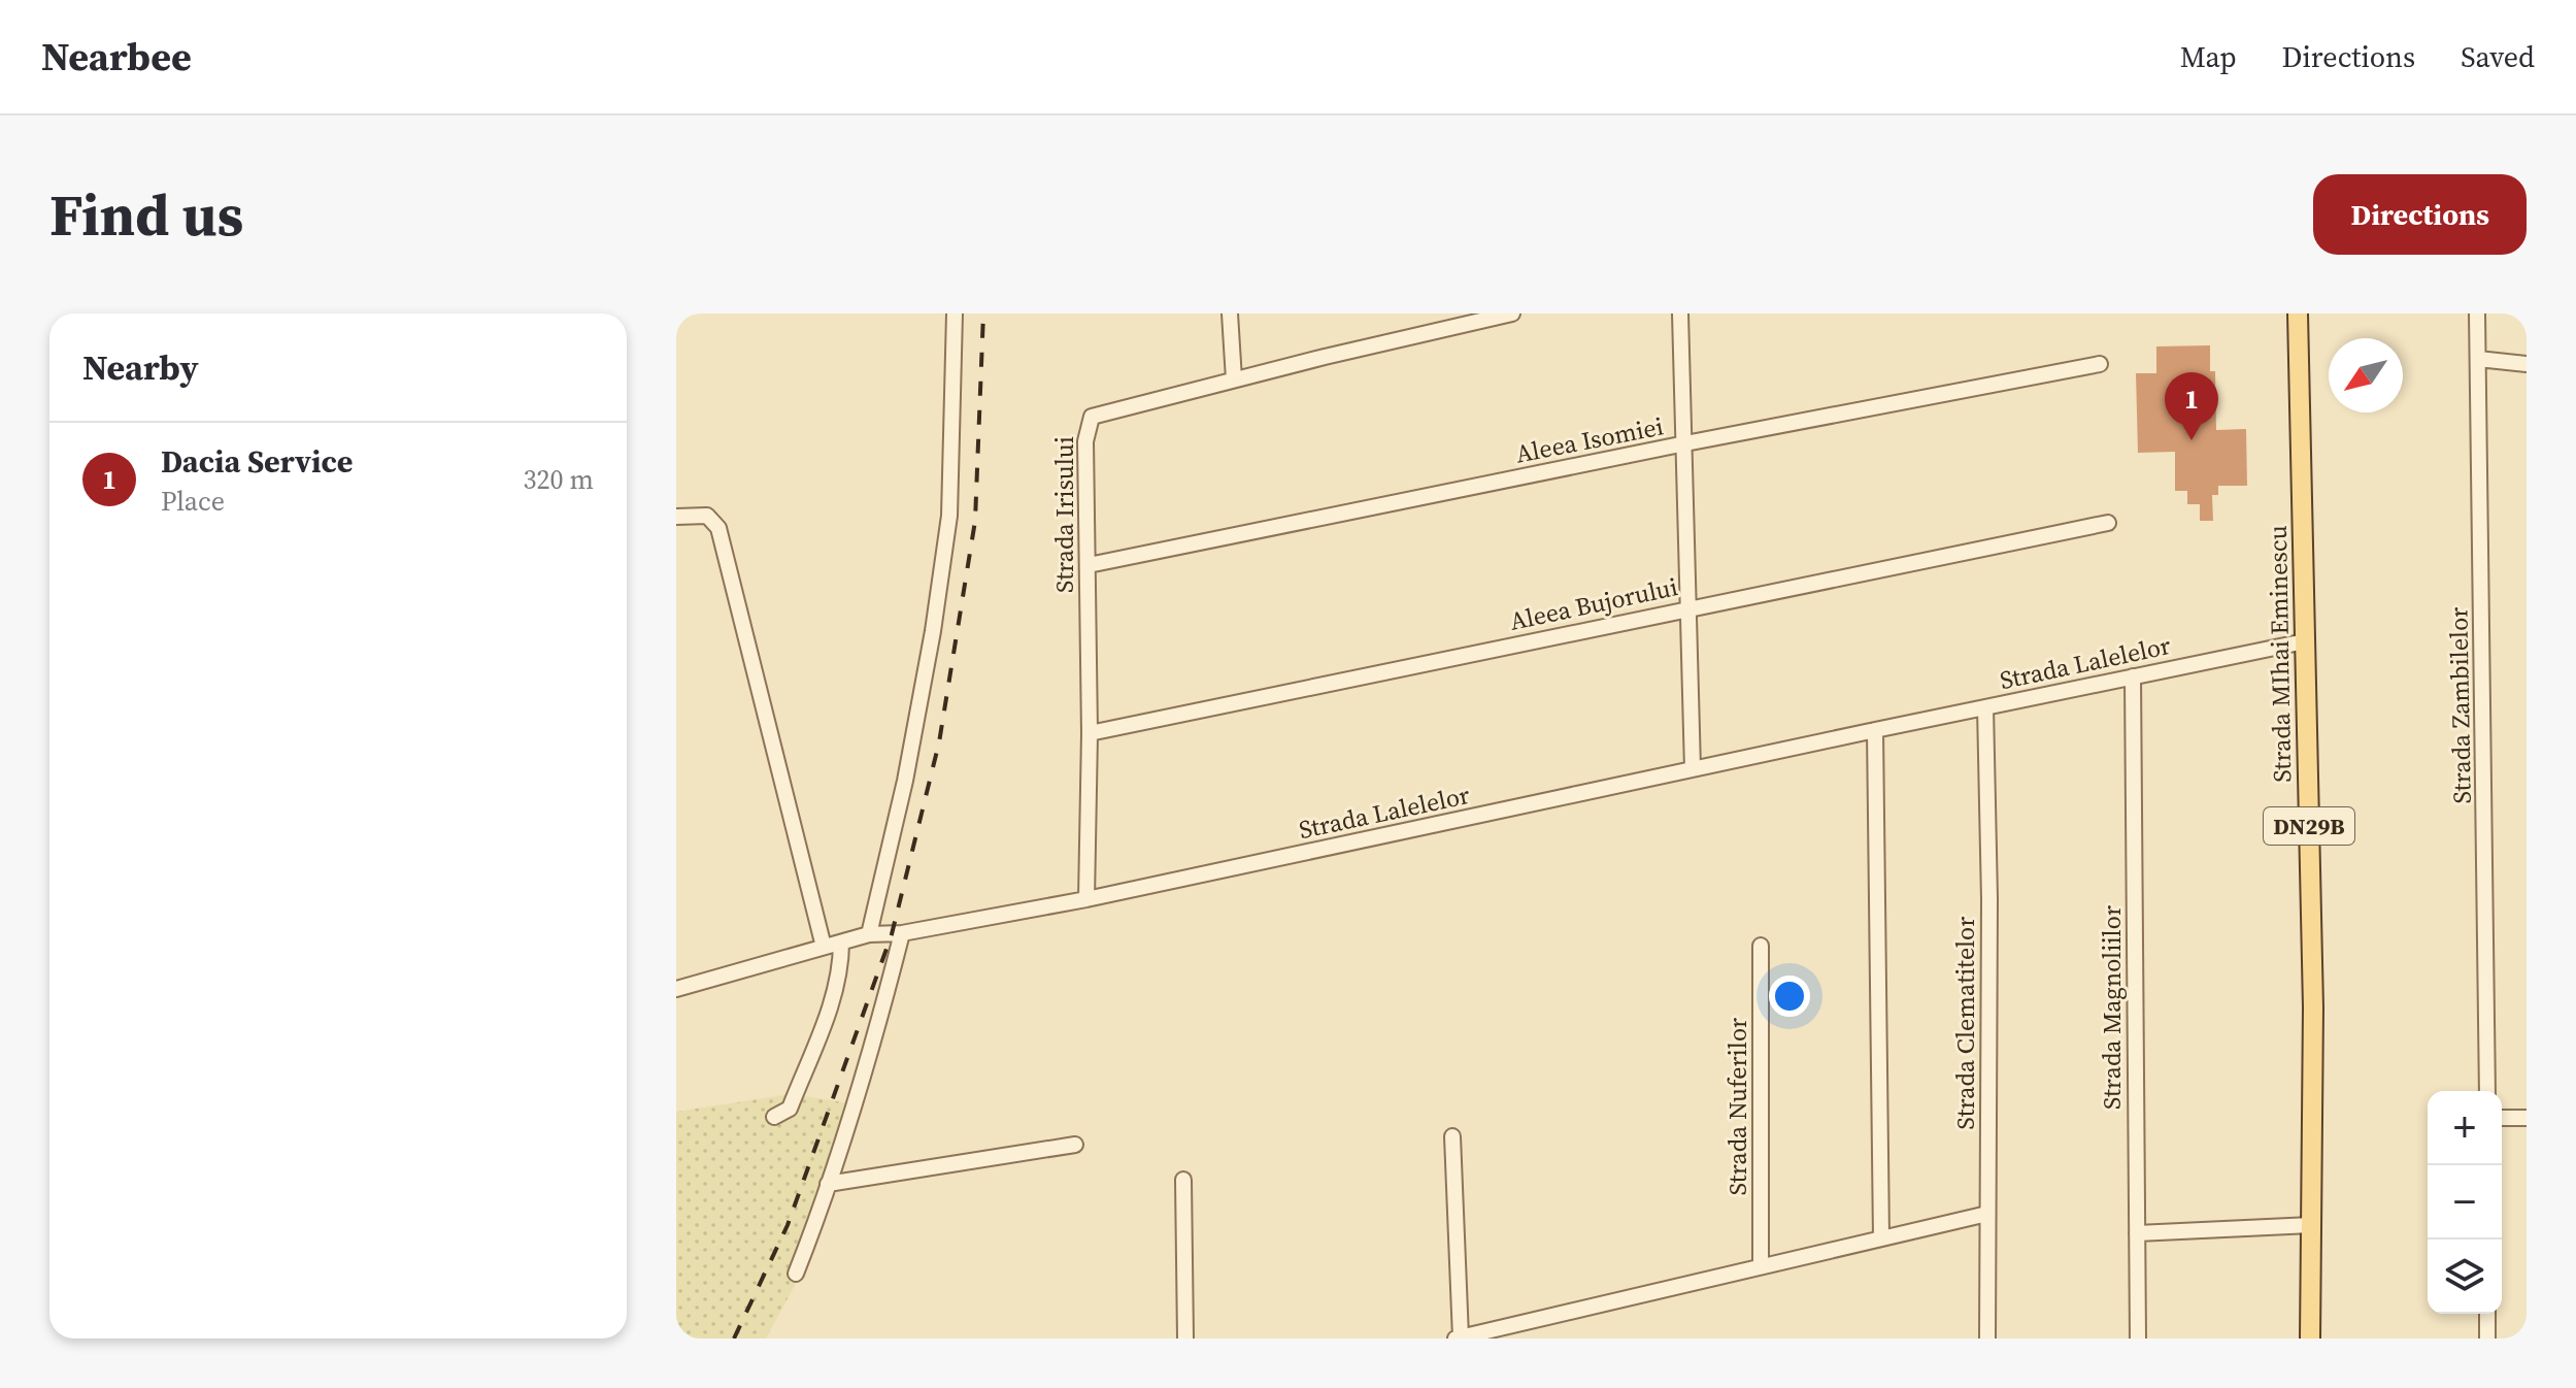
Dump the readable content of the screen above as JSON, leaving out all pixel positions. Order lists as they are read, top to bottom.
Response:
{
  "streets": {
    "main road": ["Strada MIhai Eminescu", "DN29B"],
    "street": [
      "Aleea Isomiei",
      "Strada Irisului",
      "Aleea Bujorului",
      "Strada Lalelelor",
      "Strada Zambilelor",
      "Strada Magnoliilor",
      "Strada Clematitelor",
      "Strada Nuferilor"
    ]
  },
  "crossings": [
    ["Aleea Isomiei", "Strada Irisului"],
    ["Strada Irisului", "Aleea Bujorului"],
    ["Strada Irisului", "Strada Lalelelor"],
    ["Strada MIhai Eminescu", "Strada Lalelelor"],
    ["Strada Lalelelor", "Strada Magnoliilor"],
    ["Strada Lalelelor", "Strada Clematitelor"]
  ],
  "north": "bottom left",
  "page": {
    "header": "Nearbee",
    "nav": ["Map", "Directions", "Saved"],
    "buttons": "Directions",
    "title": "Find us",
    "heading": "Nearby",
    "pins": "1",
    "list": [
      {
        "mark": "1",
        "name": "Dacia Service",
        "note": "Place",
        "value": "320 m"
      }
    ],
    "map_buttons": ["+", "−"]
  }
}
